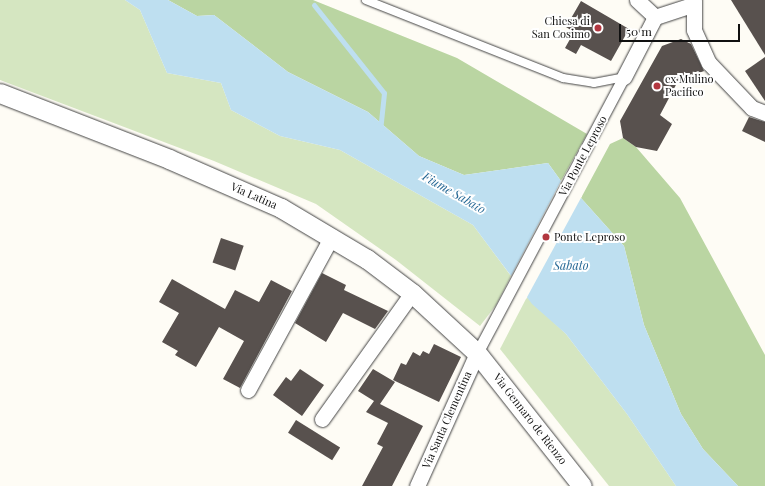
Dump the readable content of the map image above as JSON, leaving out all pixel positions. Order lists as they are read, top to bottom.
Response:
{
  "streets": {
    "street": [
      "Via Ponte Leproso",
      "Via Latina",
      "Via Gennaro de Rienzo",
      "Via Santa Clementina"
    ]
  },
  "crossings": [
    ["Via Ponte Leproso", "Via Latina"],
    ["Via Ponte Leproso", "Via Gennaro de Rienzo"],
    ["Via Ponte Leproso", "Via Santa Clementina"],
    ["Via Latina", "Via Gennaro de Rienzo"],
    ["Via Latina", "Via Santa Clementina"],
    ["Via Gennaro de Rienzo", "Via Santa Clementina"]
  ],
  "water": ["Fiume Sabato", "Sabato"],
  "places": ["Chiesa di San Cosimo", "ex Mulino Pacifico", "Ponte Leproso"],
  "scale_bar": "50 m"
}
